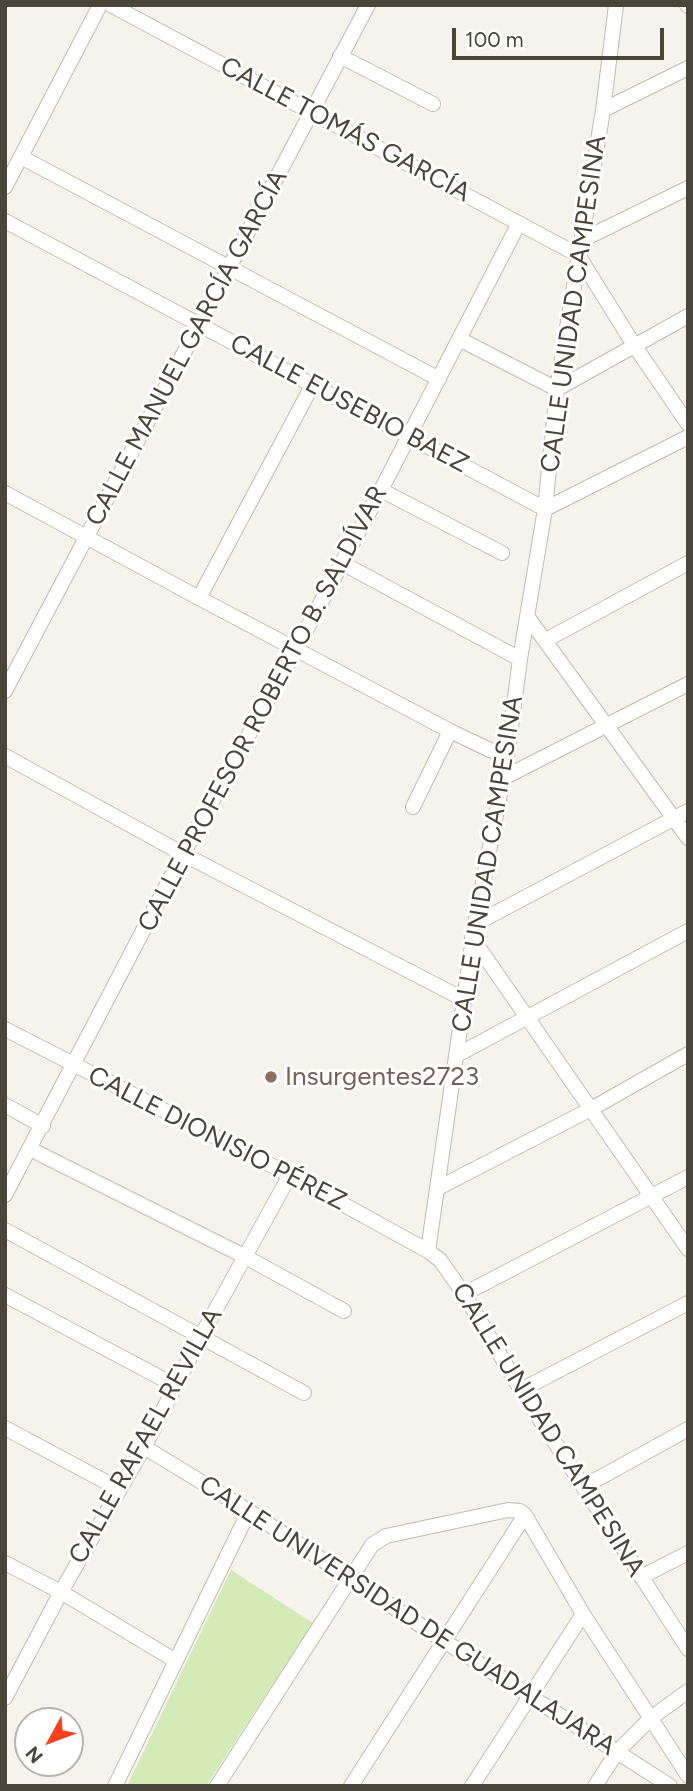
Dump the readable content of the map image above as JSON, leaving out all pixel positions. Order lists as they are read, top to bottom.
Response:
{
  "streets": {
    "street": [
      "CALLE TOMÁS GARCÍA",
      "CALLE UNIDAD CAMPESINA",
      "CALLE MANUEL GARCÍA GARCÍA",
      "CALLE EUSEBIO BAEZ",
      "CALLE PROFESOR ROBERTO B. SALDÍVAR",
      "CALLE DIONISIO PÉREZ",
      "CALLE RAFAEL REVILLA",
      "CALLE UNIVERSIDAD DE GUADALAJARA"
    ]
  },
  "crossings": [
    ["CALLE TOMÁS GARCÍA", "CALLE UNIDAD CAMPESINA"],
    ["CALLE TOMÁS GARCÍA", "CALLE MANUEL GARCÍA GARCÍA"],
    ["CALLE TOMÁS GARCÍA", "CALLE PROFESOR ROBERTO B. SALDÍVAR"],
    ["CALLE UNIDAD CAMPESINA", "CALLE EUSEBIO BAEZ"],
    ["CALLE UNIDAD CAMPESINA", "CALLE DIONISIO PÉREZ"],
    ["CALLE MANUEL GARCÍA GARCÍA", "CALLE EUSEBIO BAEZ"],
    ["CALLE EUSEBIO BAEZ", "CALLE PROFESOR ROBERTO B. SALDÍVAR"],
    ["CALLE PROFESOR ROBERTO B. SALDÍVAR", "CALLE DIONISIO PÉREZ"],
    ["CALLE DIONISIO PÉREZ", "CALLE RAFAEL REVILLA"],
    ["CALLE RAFAEL REVILLA", "CALLE UNIVERSIDAD DE GUADALAJARA"]
  ],
  "places": ["Insurgentes2723"],
  "scale_bar": "100 m",
  "north": "bottom left"
}
